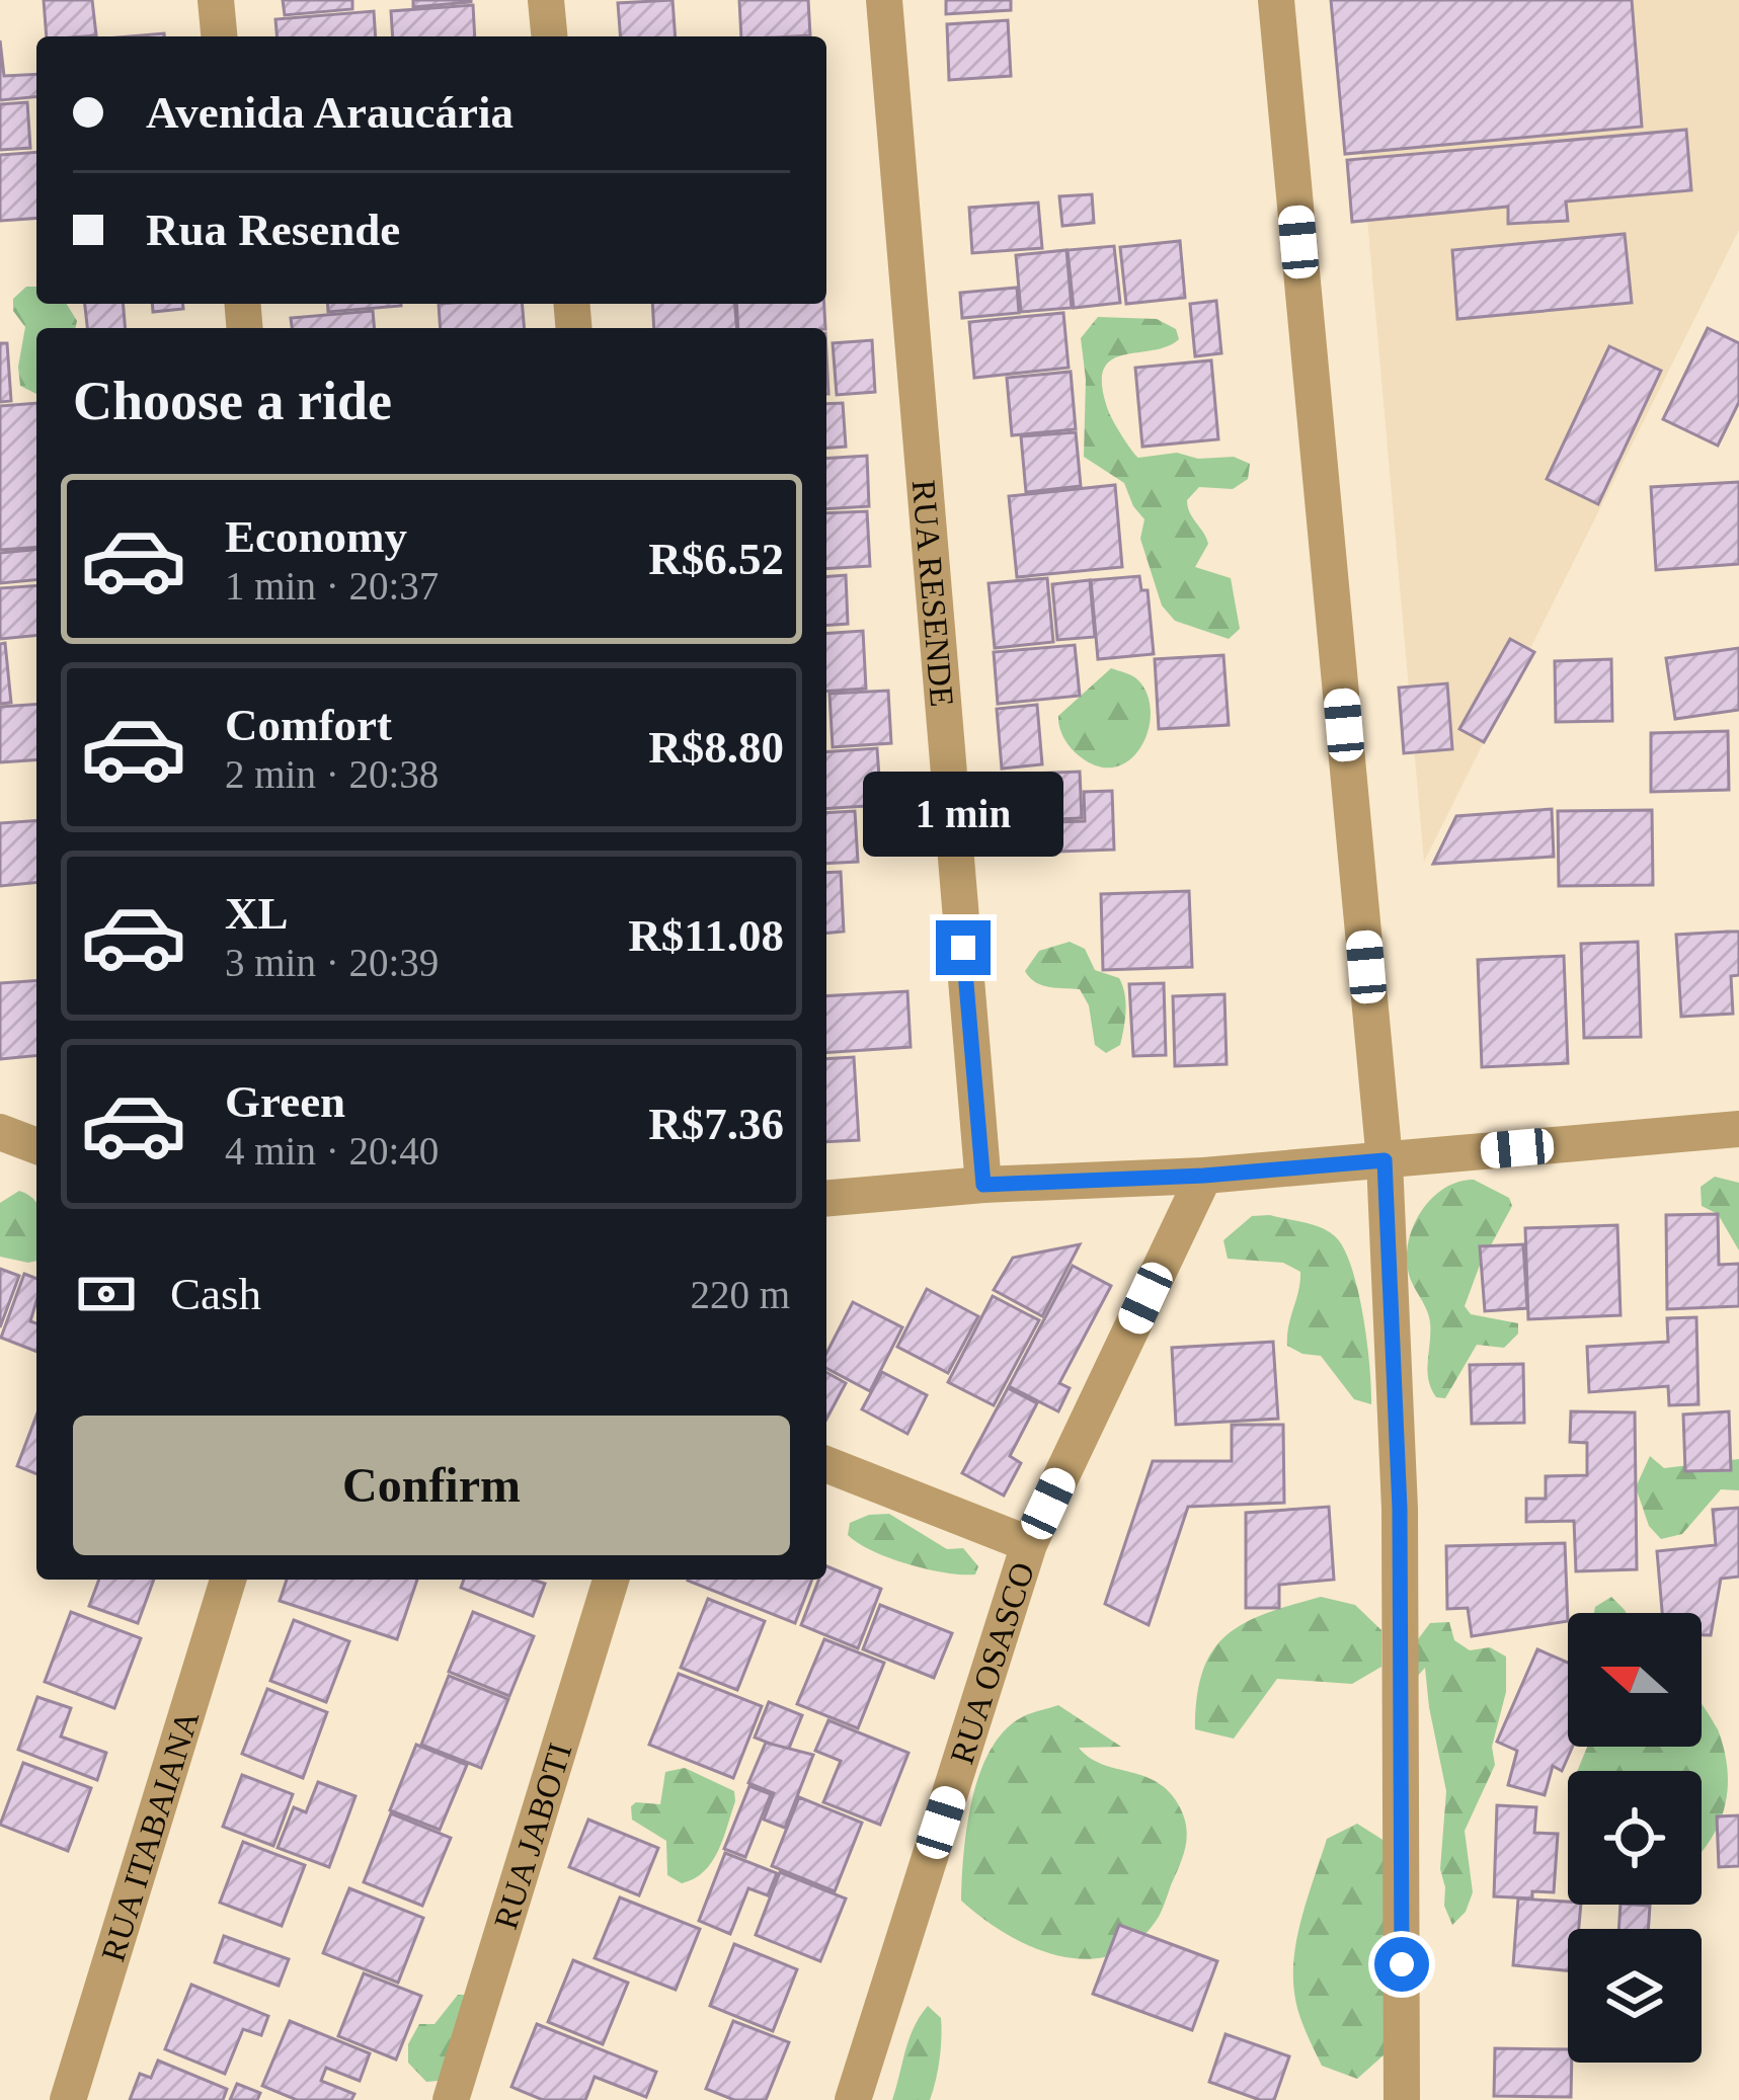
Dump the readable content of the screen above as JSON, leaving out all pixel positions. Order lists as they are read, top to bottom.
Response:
{
  "streets": {
    "street": [
      "RUA RESENDE",
      "RUA OSASCO",
      "RUA ITABAIANA",
      "RUA JABOTI"
    ]
  },
  "north": "left",
  "page": {
    "banner": ["Avenida Araucária", "Rua Resende"],
    "heading": "Choose a ride",
    "list": [
      {
        "name": "Economy",
        "note": "1 min · 20:37",
        "value": "R$6.52"
      },
      {
        "name": "Comfort",
        "note": "2 min · 20:38",
        "value": "R$8.80"
      },
      {
        "name": "XL",
        "note": "3 min · 20:39",
        "value": "R$11.08"
      },
      {
        "name": "Green",
        "note": "4 min · 20:40",
        "value": "R$7.36"
      }
    ],
    "bubble": "1 min",
    "pay": ["Cash", "220 m"],
    "buttons": "Confirm"
  }
}
